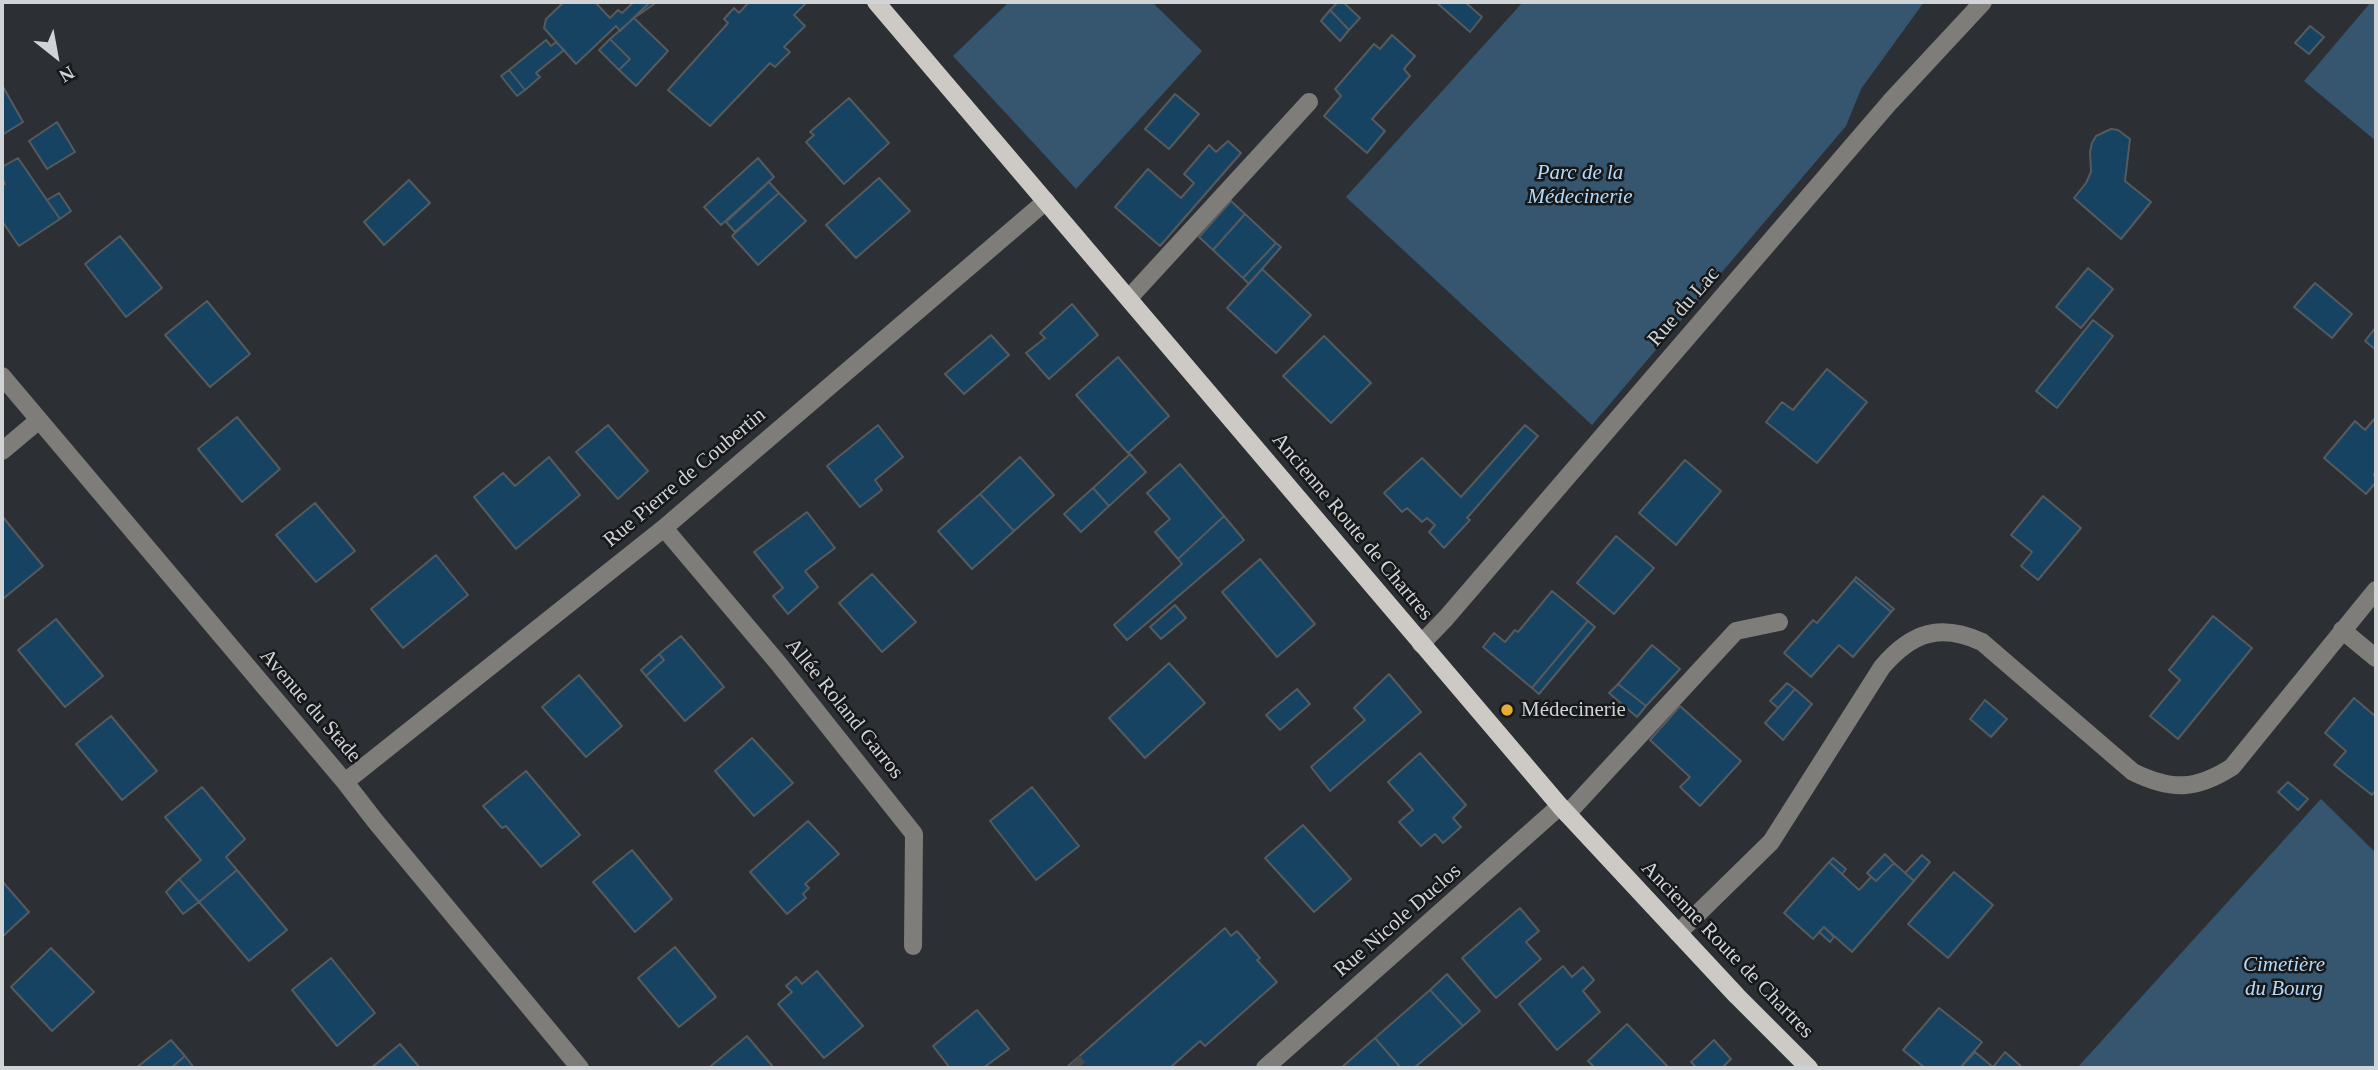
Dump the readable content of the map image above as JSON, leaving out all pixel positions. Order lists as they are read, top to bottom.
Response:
{
  "streets": {
    "main road": ["Ancienne Route de Chartres"],
    "street": [
      "Rue du Lac",
      "Rue Pierre de Coubertin",
      "Avenue du Stade",
      "Allée Roland Garros",
      "Rue Nicole Duclos"
    ]
  },
  "crossings": [
    ["Rue du Lac", "Ancienne Route de Chartres"],
    ["Rue Pierre de Coubertin", "Ancienne Route de Chartres"],
    ["Rue Pierre de Coubertin", "Avenue du Stade"],
    ["Rue Pierre de Coubertin", "Allée Roland Garros"],
    ["Ancienne Route de Chartres", "Rue Nicole Duclos"]
  ],
  "parks": ["Parc de la Médecinerie", "Cimetière du Bourg"],
  "places": ["Médecinerie"],
  "north": "bottom right"
}
